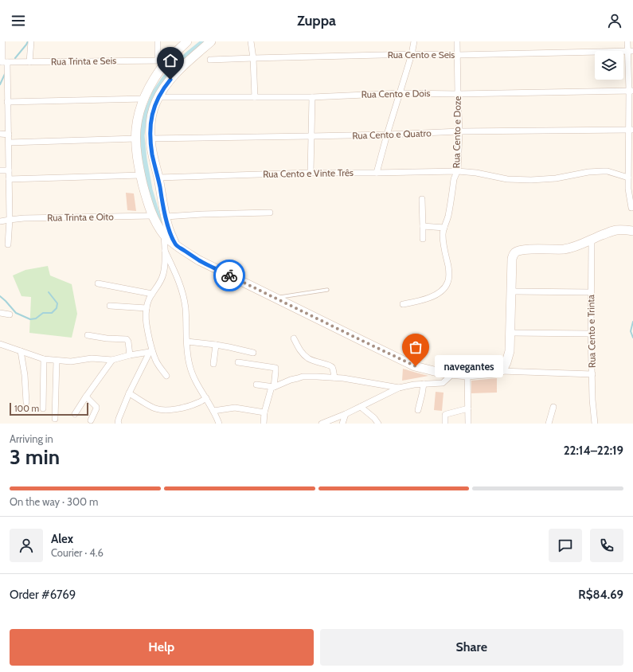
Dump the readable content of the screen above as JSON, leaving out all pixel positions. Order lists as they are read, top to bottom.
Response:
{
  "streets": {
    "street": [
      "Rua Cento e Seis",
      "Rua Trinta e Seis",
      "Rua Cento e Dois",
      "Rua Cento e Doze",
      "Rua Cento e Quatro",
      "Rua Cento e Vinte Três",
      "Rua Trinta e Oito",
      "Rua Cento e Trinta"
    ]
  },
  "crossings": [
    ["Rua Cento e Seis", "Rua Cento e Doze"],
    ["Rua Cento e Dois", "Rua Cento e Doze"],
    ["Rua Cento e Doze", "Rua Cento e Quatro"],
    ["Rua Cento e Doze", "Rua Cento e Vinte Três"]
  ],
  "places": ["navegantes"],
  "scale_bar": "100 m",
  "page": {
    "header": "Zuppa",
    "bubble": "navegantes",
    "scale": "100 m",
    "heading": ["3 min", "Arriving in", "22:14–22:19"],
    "panel": [
      "Alex",
      "Courier · 4.6",
      "Order #6769",
      "R$84.69"
    ],
    "bar": "On the way · 300 m",
    "buttons": ["Help", "Share"]
  }
}
